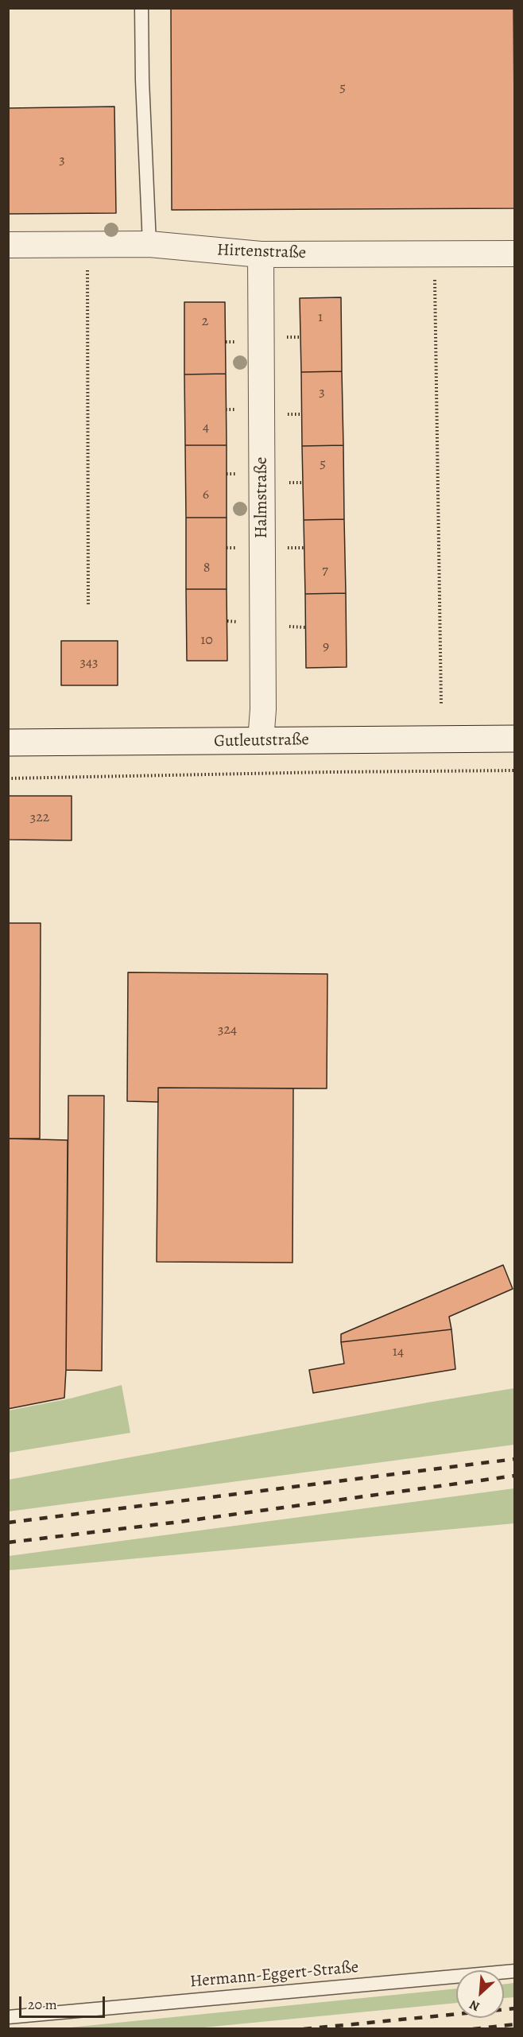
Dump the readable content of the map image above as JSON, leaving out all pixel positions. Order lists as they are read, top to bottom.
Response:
{
  "streets": {
    "main road": ["Gutleutstraße"],
    "street": ["Hirtenstraße", "Halmstraße"],
    "lane": ["Hermann-Eggert-Straße"]
  },
  "crossings": [
    ["Hirtenstraße", "Halmstraße"],
    ["Halmstraße", "Gutleutstraße"]
  ],
  "house_numbers": [
    "5",
    "3",
    "1",
    "2",
    "3",
    "4",
    "5",
    "6",
    "8",
    "7",
    "10",
    "9",
    "343",
    "322",
    "324",
    "14"
  ],
  "scale_bar": "20 m",
  "north": "bottom left"
}
